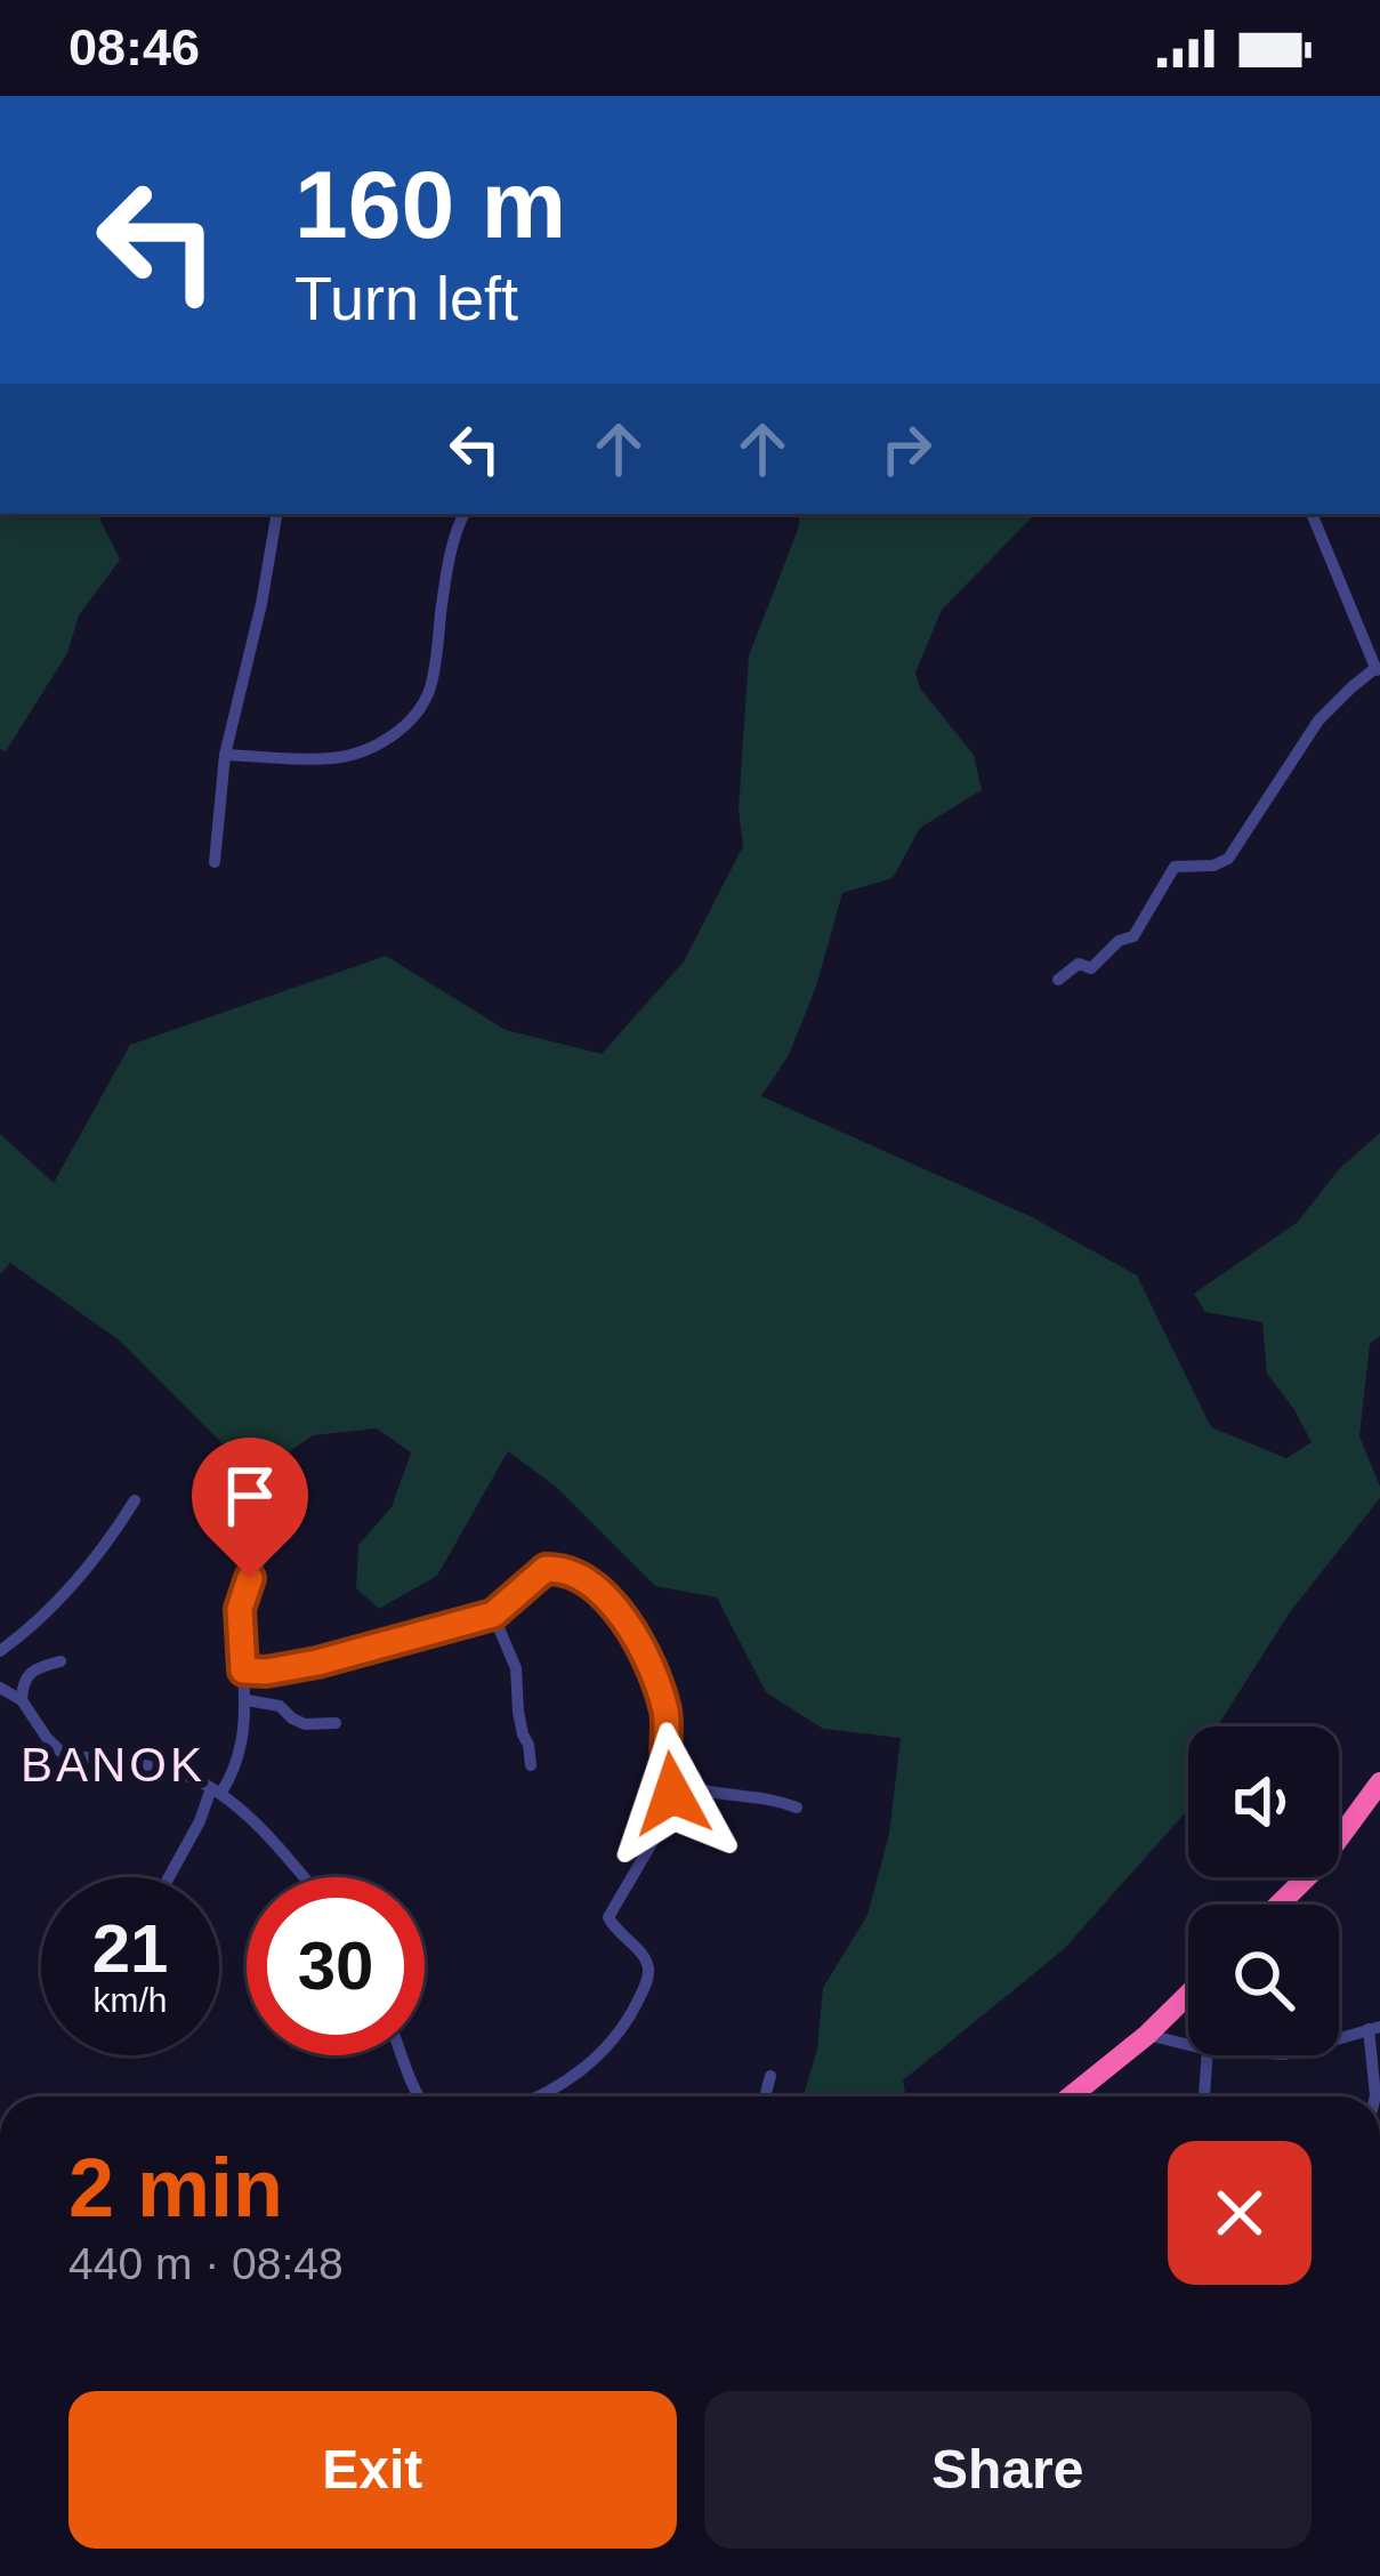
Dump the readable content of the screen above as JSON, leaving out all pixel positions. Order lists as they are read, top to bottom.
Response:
{
  "districts": ["BANOK"],
  "page": {
    "status": "08:46",
    "turn": ["160 m", "Turn left"],
    "speed": "21 km/h",
    "limit": "30",
    "heading": ["2 min", "440 m · 08:48"],
    "buttons": ["Exit", "Share"]
  }
}
